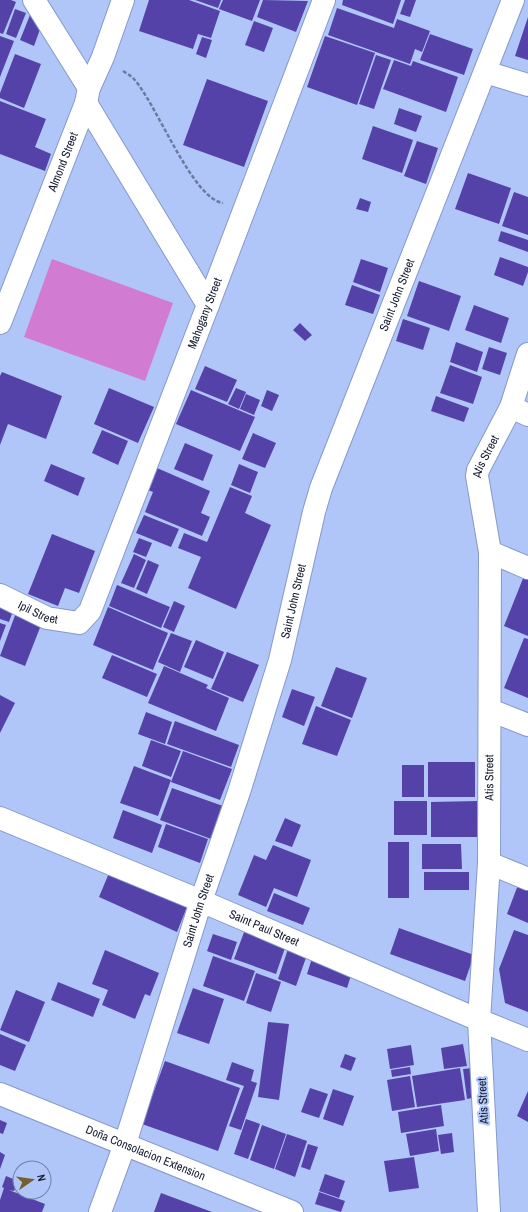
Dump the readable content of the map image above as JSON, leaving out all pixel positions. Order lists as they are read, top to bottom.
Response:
{
  "streets": {
    "street": [
      "Almond Street",
      "Saint John Street",
      "Mahogany Street",
      "Atis Street",
      "Ipil Street",
      "Saint Paul Street",
      "Doña Consolacion Extension"
    ]
  },
  "crossings": [
    ["Saint John Street", "Saint Paul Street"],
    ["Saint John Street", "Doña Consolacion Extension"],
    ["Mahogany Street", "Ipil Street"],
    ["Atis Street", "Saint Paul Street"]
  ],
  "north": "right"
}
